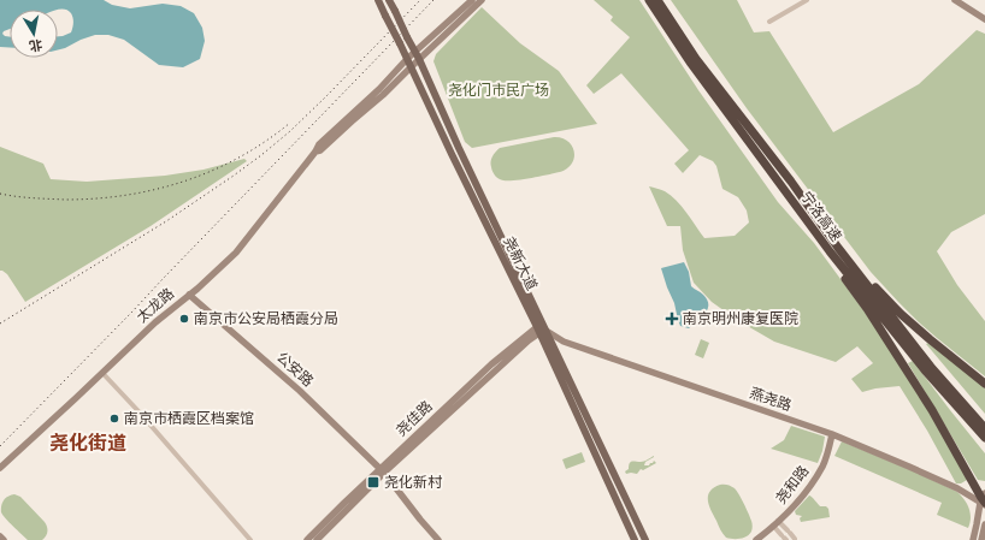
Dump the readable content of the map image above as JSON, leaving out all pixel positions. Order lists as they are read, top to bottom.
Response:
{
  "streets": {
    "highway": ["宁洛高速"],
    "main road": [
      "尧新大道",
      "太龙路",
      "公安路",
      "燕尧路",
      "尧佳路",
      "尧和路"
    ]
  },
  "crossings": [
    ["尧新大道", "太龙路"],
    ["尧新大道", "燕尧路"],
    ["尧新大道", "尧佳路"],
    ["太龙路", "公安路"],
    ["公安路", "尧佳路"],
    ["燕尧路", "尧佳路"],
    ["燕尧路", "尧和路"]
  ],
  "districts": ["尧化街道"],
  "parks": ["尧化门市民广场"],
  "places": {
    "other": ["南京市公安局栖霞分局", "南京市栖霞区档案馆"],
    "health": ["南京明州康复医院"],
    "transit": ["尧化新村"]
  },
  "north": "bottom"
}
